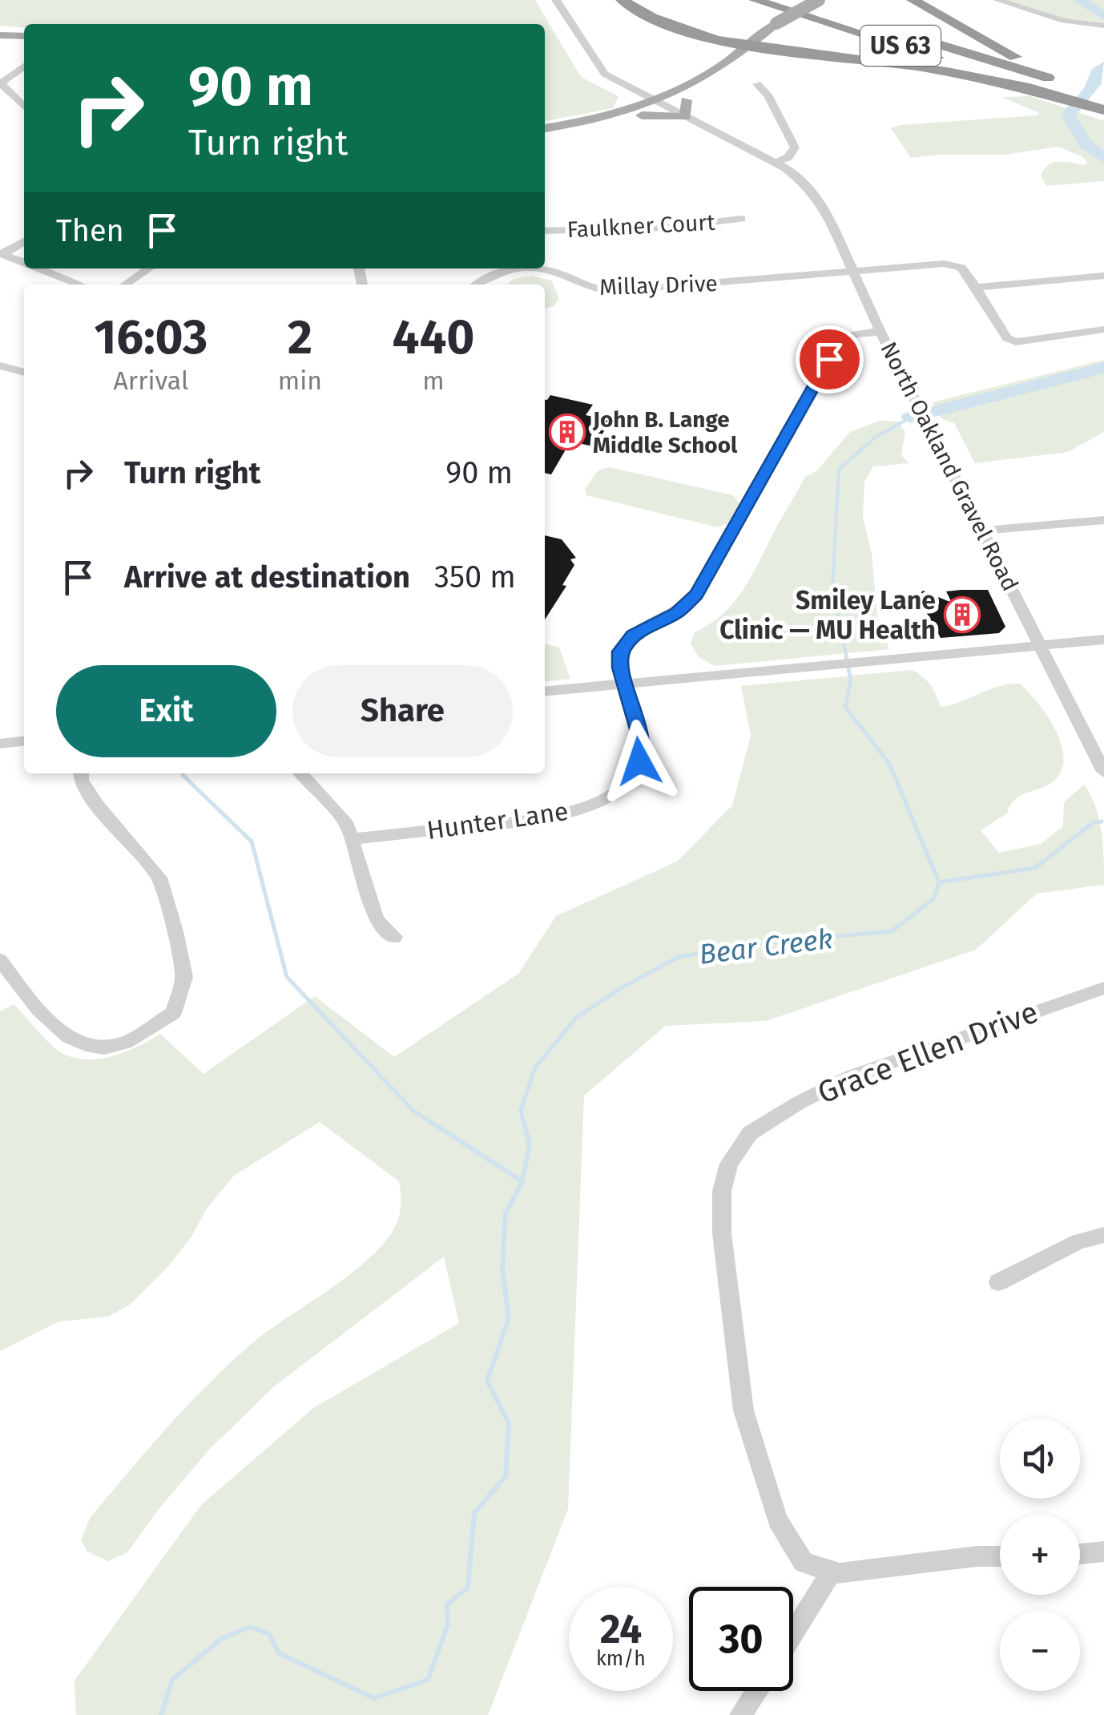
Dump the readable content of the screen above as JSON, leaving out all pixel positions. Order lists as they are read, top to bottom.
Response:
{
  "streets": {
    "highway": ["US 63"],
    "street": [
      "Faulkner Court",
      "Millay Drive",
      "North Oakland Gravel Road",
      "Hunter Lane",
      "Grace Ellen Drive"
    ]
  },
  "crossings": [
    ["Millay Drive", "North Oakland Gravel Road"]
  ],
  "water": ["Bear Creek"],
  "places": {
    "building": ["John B. Lange Middle School", "Smiley Lane Clinic — MU Health"]
  },
  "page": {
    "turn": ["90 m", "Turn right"],
    "then": "Then",
    "eta": [
      "16:03",
      "Arrival",
      "2",
      "min",
      "440",
      "m"
    ],
    "list": [
      {
        "name": "Turn right",
        "value": "90 m"
      },
      {
        "name": "Arrive at destination",
        "value": "350 m"
      }
    ],
    "buttons": ["Exit", "Share"],
    "map_buttons": ["+", "−"],
    "speed": "24 km/h",
    "limit": "30"
  }
}
